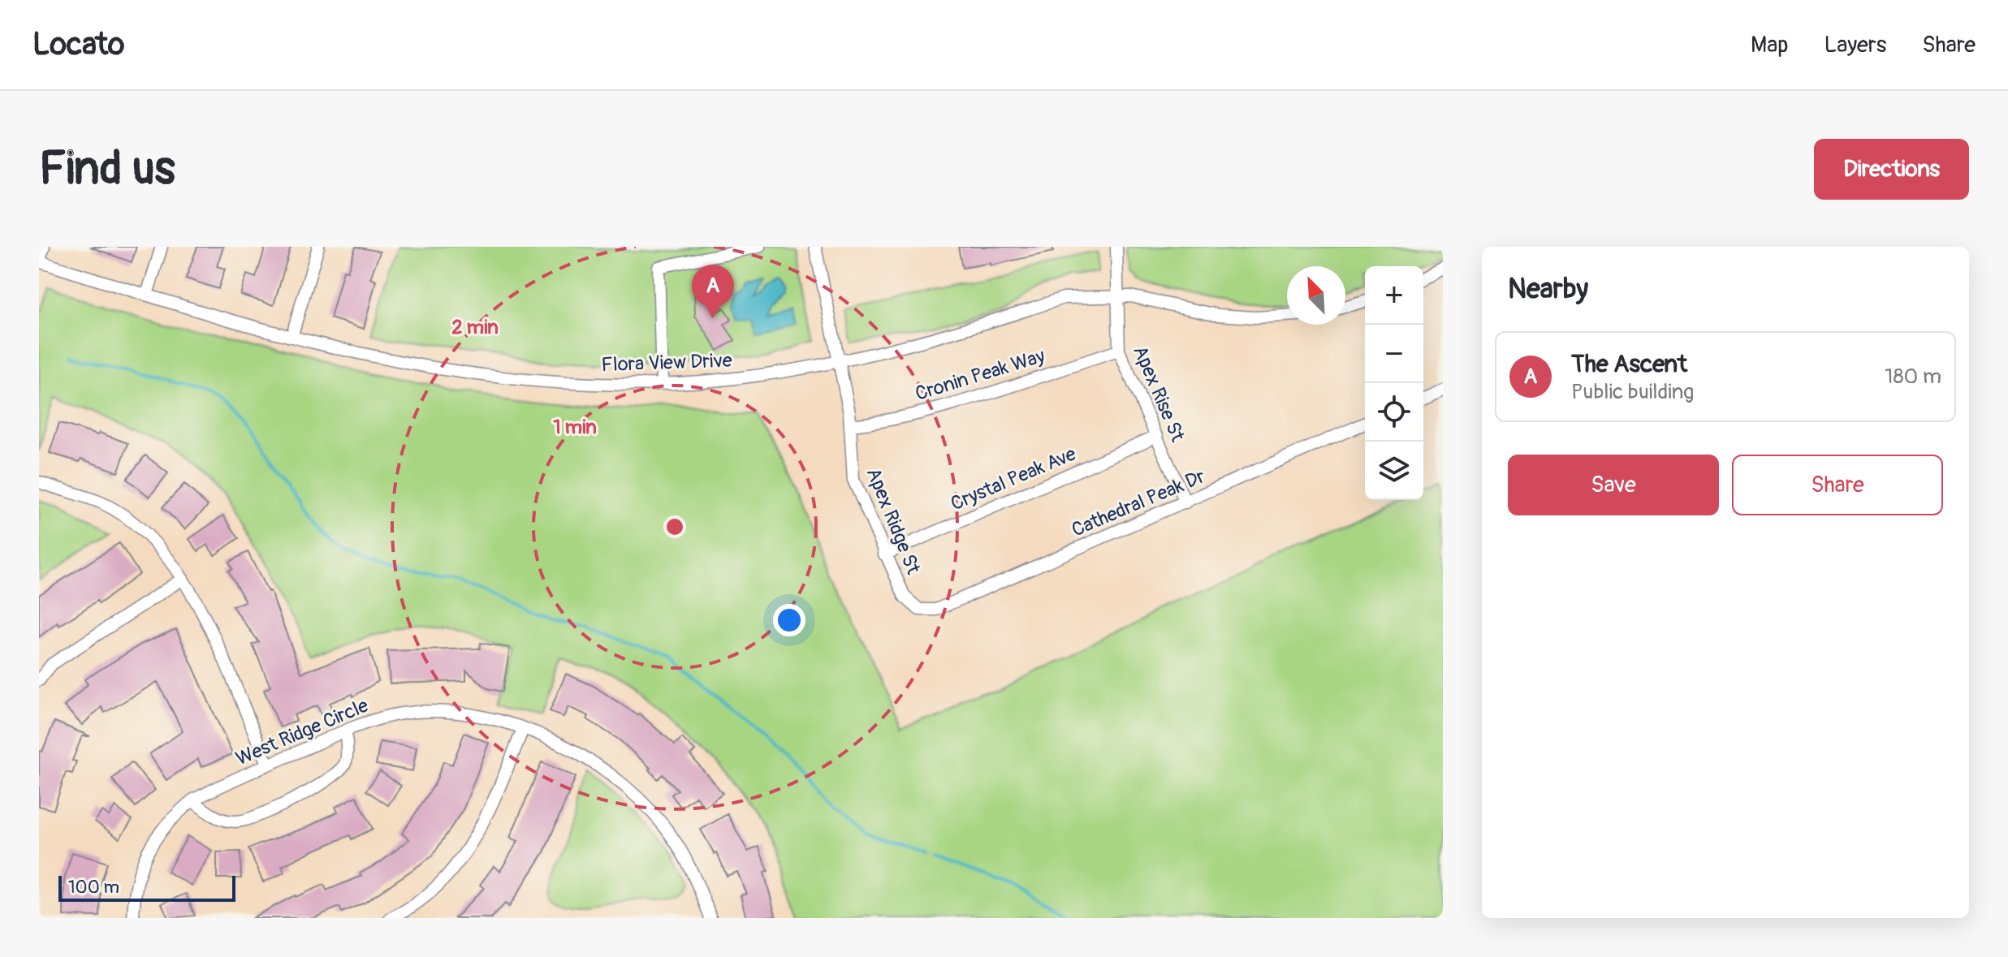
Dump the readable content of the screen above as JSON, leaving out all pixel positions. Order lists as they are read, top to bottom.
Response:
{
  "streets": {
    "street": [
      "Flora View Drive",
      "Cronin Peak Way",
      "Apex Rise St",
      "Crystal Peak Ave",
      "Cathedral Peak Dr",
      "Apex Ridge St",
      "West Ridge Circle"
    ]
  },
  "crossings": [
    ["Flora View Drive", "Apex Rise St"],
    ["Flora View Drive", "Apex Ridge St"],
    ["Cronin Peak Way", "Apex Rise St"],
    ["Cronin Peak Way", "Apex Ridge St"],
    ["Apex Rise St", "Crystal Peak Ave"],
    ["Apex Rise St", "Cathedral Peak Dr"],
    ["Crystal Peak Ave", "Apex Ridge St"],
    ["Cathedral Peak Dr", "Apex Ridge St"]
  ],
  "scale_bar": "100 m",
  "north": "top left",
  "page": {
    "header": "Locato",
    "nav": ["Map", "Layers", "Share"],
    "buttons": [
      "Directions",
      ["Save", "Share"]
    ],
    "title": "Find us",
    "heading": "Nearby",
    "pins": "A",
    "map_buttons": ["+", "−"],
    "list": [
      {
        "mark": "A",
        "name": "The Ascent",
        "note": "Public building",
        "value": "180 m"
      }
    ],
    "scale": "100 m"
  },
  "rings": ["2 min", "1 min"]
}
